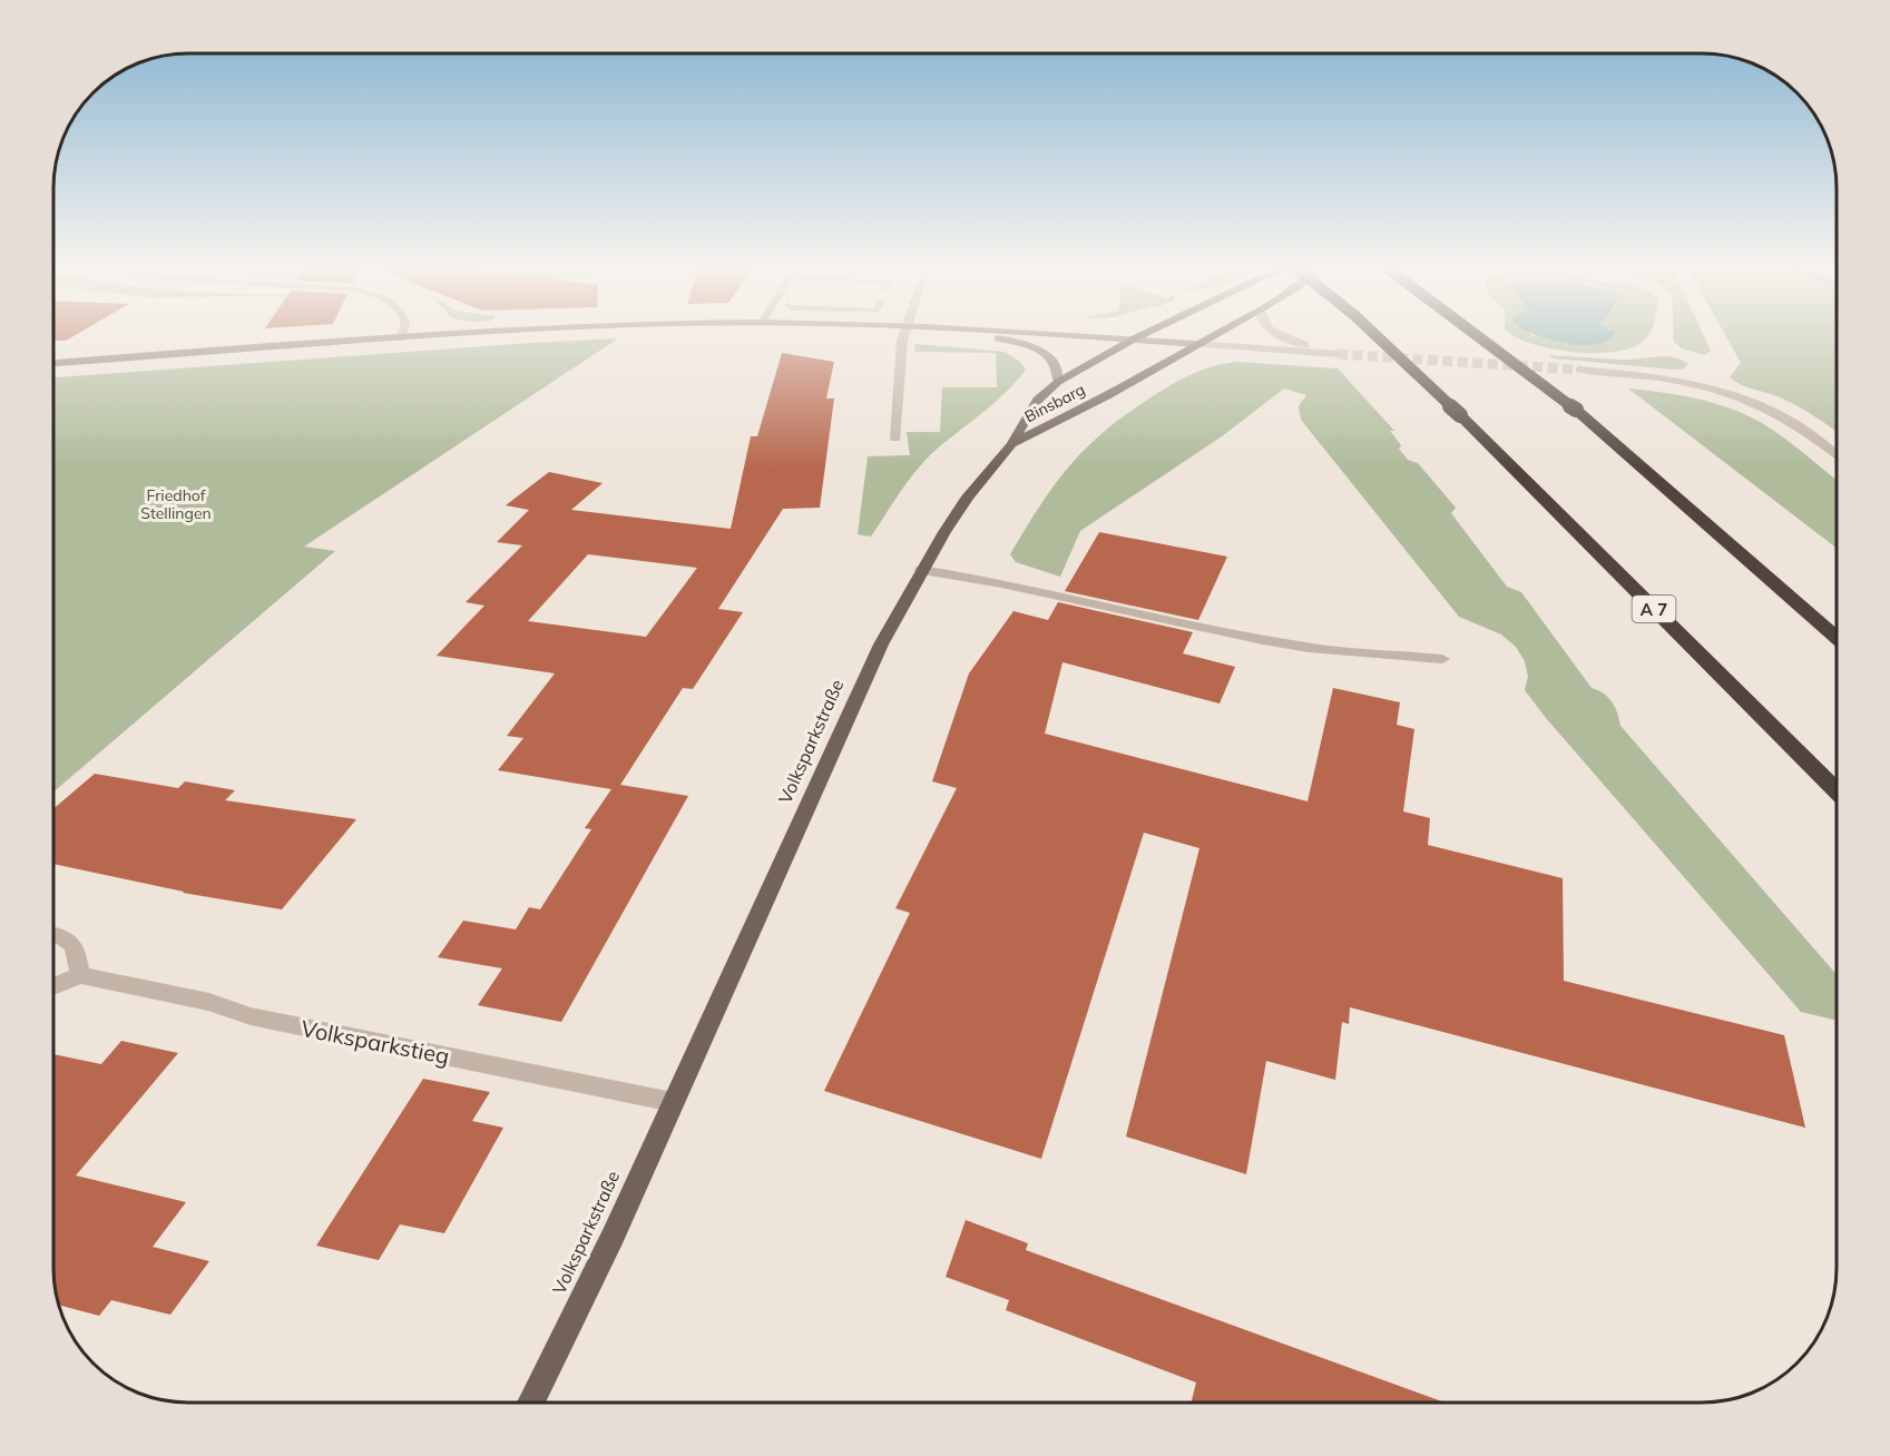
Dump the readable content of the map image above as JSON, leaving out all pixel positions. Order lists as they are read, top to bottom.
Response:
{
  "streets": {
    "highway": ["A 7"],
    "main road": ["Binsbarg", "Volksparkstraße"],
    "street": ["Volksparkstieg"]
  },
  "crossings": [
    ["Binsbarg", "Volksparkstraße"],
    ["Volksparkstraße", "Volksparkstieg"]
  ],
  "parks": ["Friedhof Stellingen"]
}
